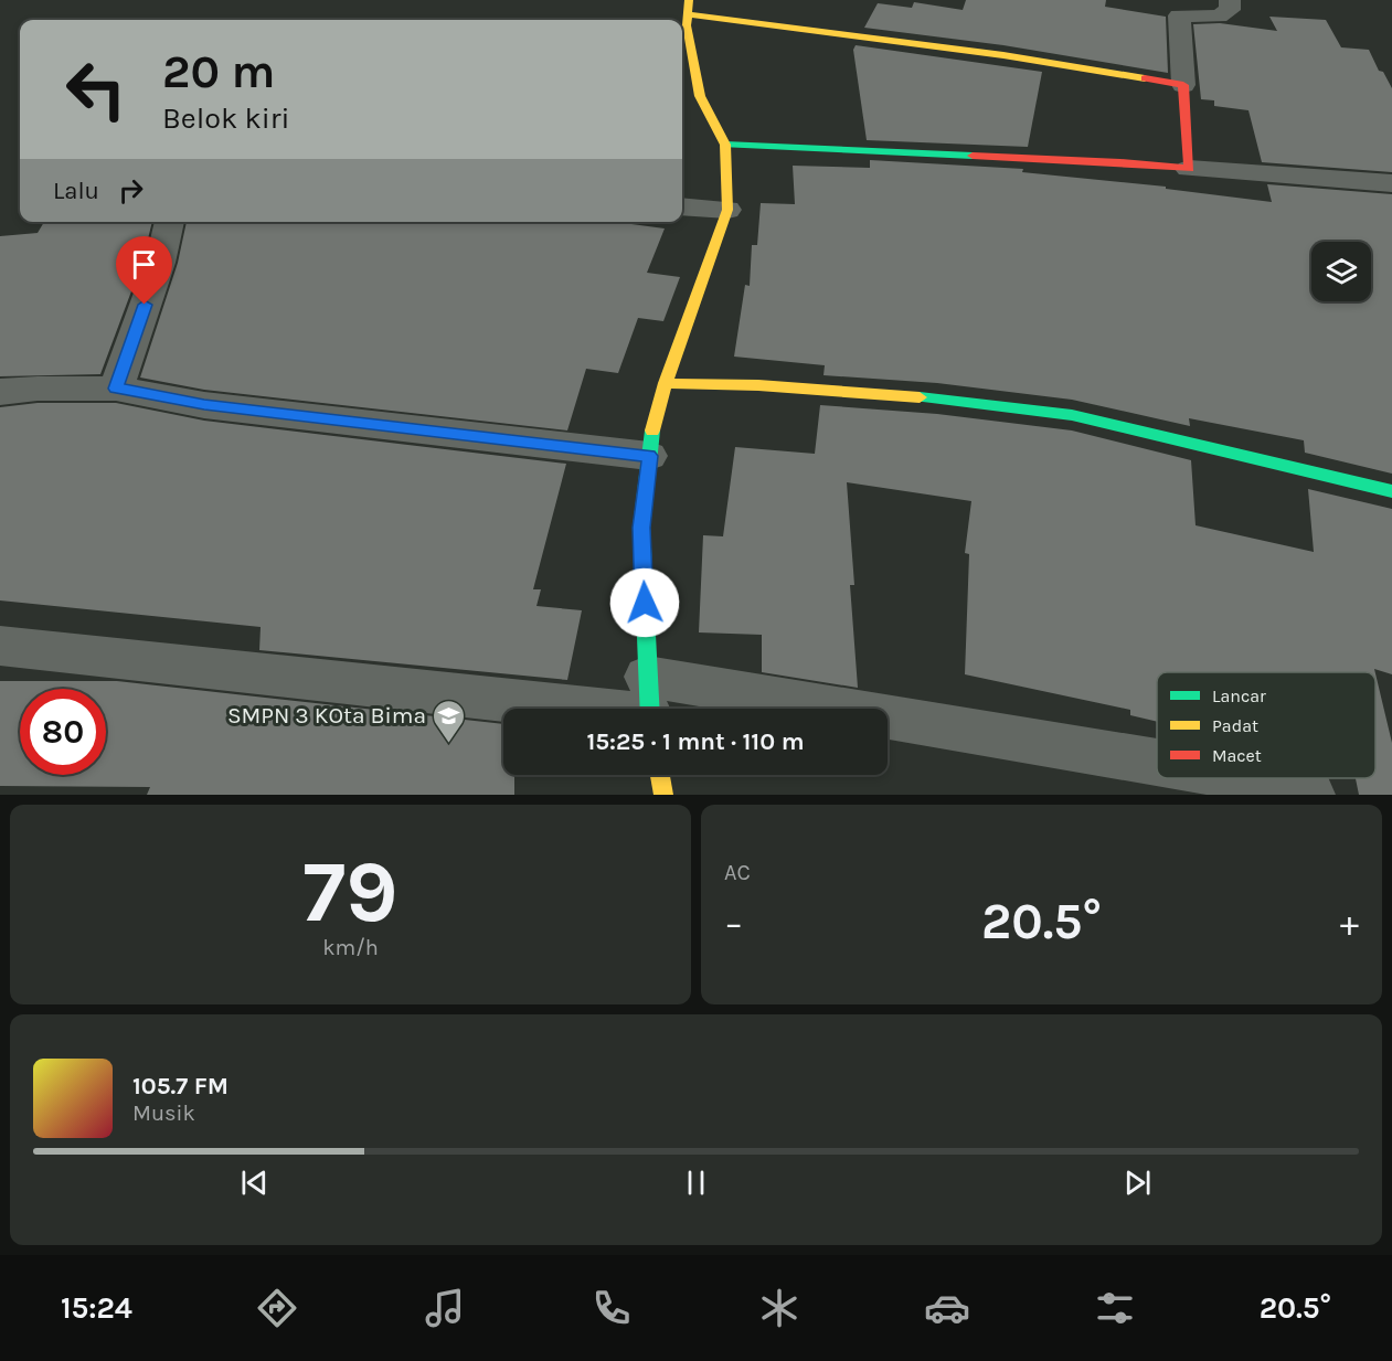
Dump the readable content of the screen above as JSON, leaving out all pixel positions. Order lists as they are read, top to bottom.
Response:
{
  "places": {
    "school or university": ["SMPN 3 KOta Bima"]
  },
  "legend": ["Lancar", "Padat", "Macet"],
  "page": {
    "turn": ["20 m", "Belok kiri"],
    "then": "Lalu",
    "limit": "80",
    "trip": "15:25 · 1 mnt · 110 m",
    "tile": [
      ["79", "km/h"],
      "AC"
    ],
    "heat": ["−", "20.5°", "+"],
    "song": ["105.7 FM", "Musik"],
    "tabs": ["15:24", "20.5°"]
  }
}
